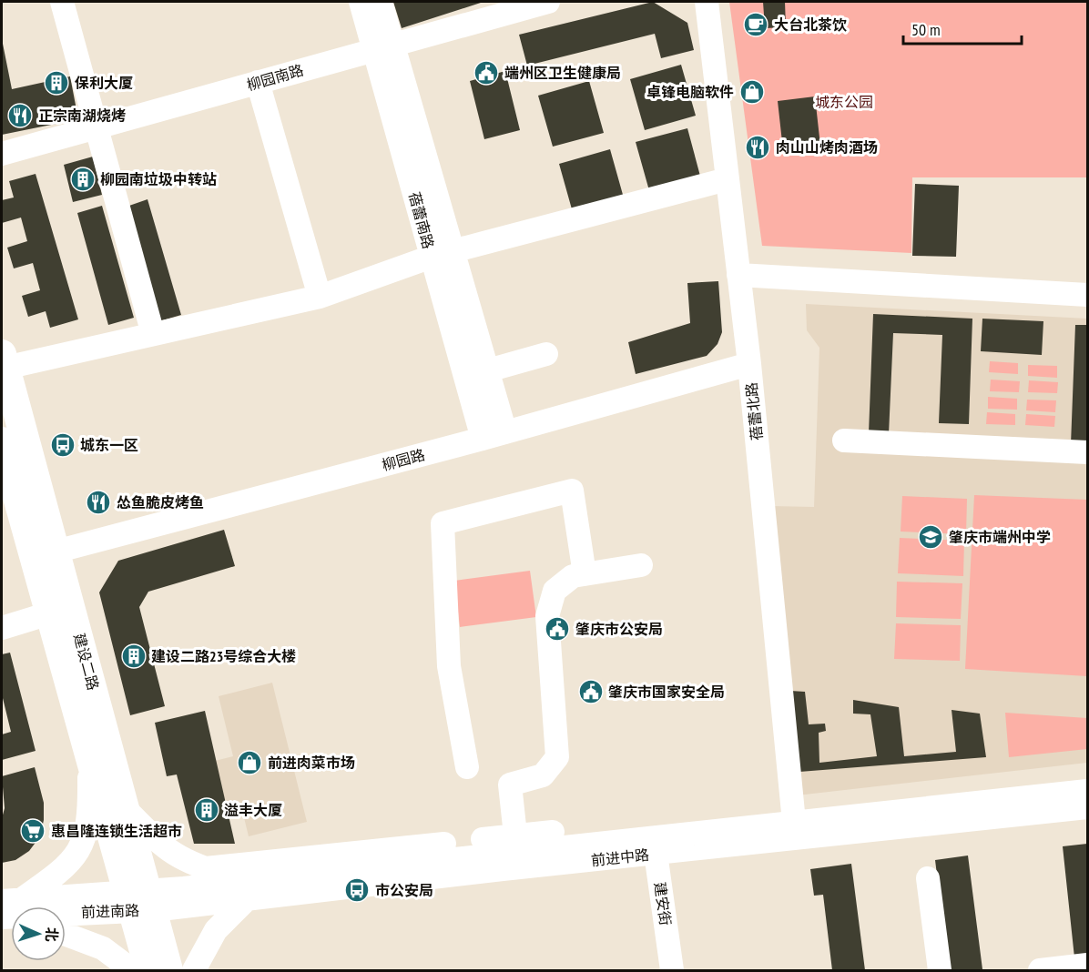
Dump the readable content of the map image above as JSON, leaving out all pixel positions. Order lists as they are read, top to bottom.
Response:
{
  "streets": {
    "main road": ["建设二路"],
    "street": [
      "柳园南路",
      "蓓蕾南路",
      "蓓蕾北路",
      "柳园路",
      "前进中路",
      "建安街",
      "前进南路"
    ]
  },
  "crossings": [
    ["柳园南路", "蓓蕾南路"],
    ["蓓蕾南路", "柳园路"],
    ["蓓蕾北路", "柳园路"],
    ["蓓蕾北路", "前进中路"],
    ["柳园路", "建设二路"],
    ["建设二路", "前进中路"],
    ["建设二路", "前进南路"],
    ["前进中路", "建安街"],
    ["前进中路", "前进南路"]
  ],
  "parks": ["城东公园"],
  "places": {
    "cafe": ["大台北茶饮"],
    "public building": ["端州区卫生健康局", "肇庆市公安局", "肇庆市国家安全局"],
    "building": [
      "保利大厦",
      "柳园南垃圾中转站",
      "建设二路23号综合大楼",
      "溢丰大厦"
    ],
    "shop": ["卓锋电脑软件", "前进肉菜市场"],
    "restaurant": ["正宗南湖烧烤", "肉山山烤肉酒场", "怂鱼脆皮烤鱼"],
    "bus stop": ["城东一区", "市公安局"],
    "school or university": ["肇庆市端州中学"],
    "supermarket": ["惠昌隆连锁生活超市"]
  },
  "scale_bar": "50 m",
  "north": "right"
}
